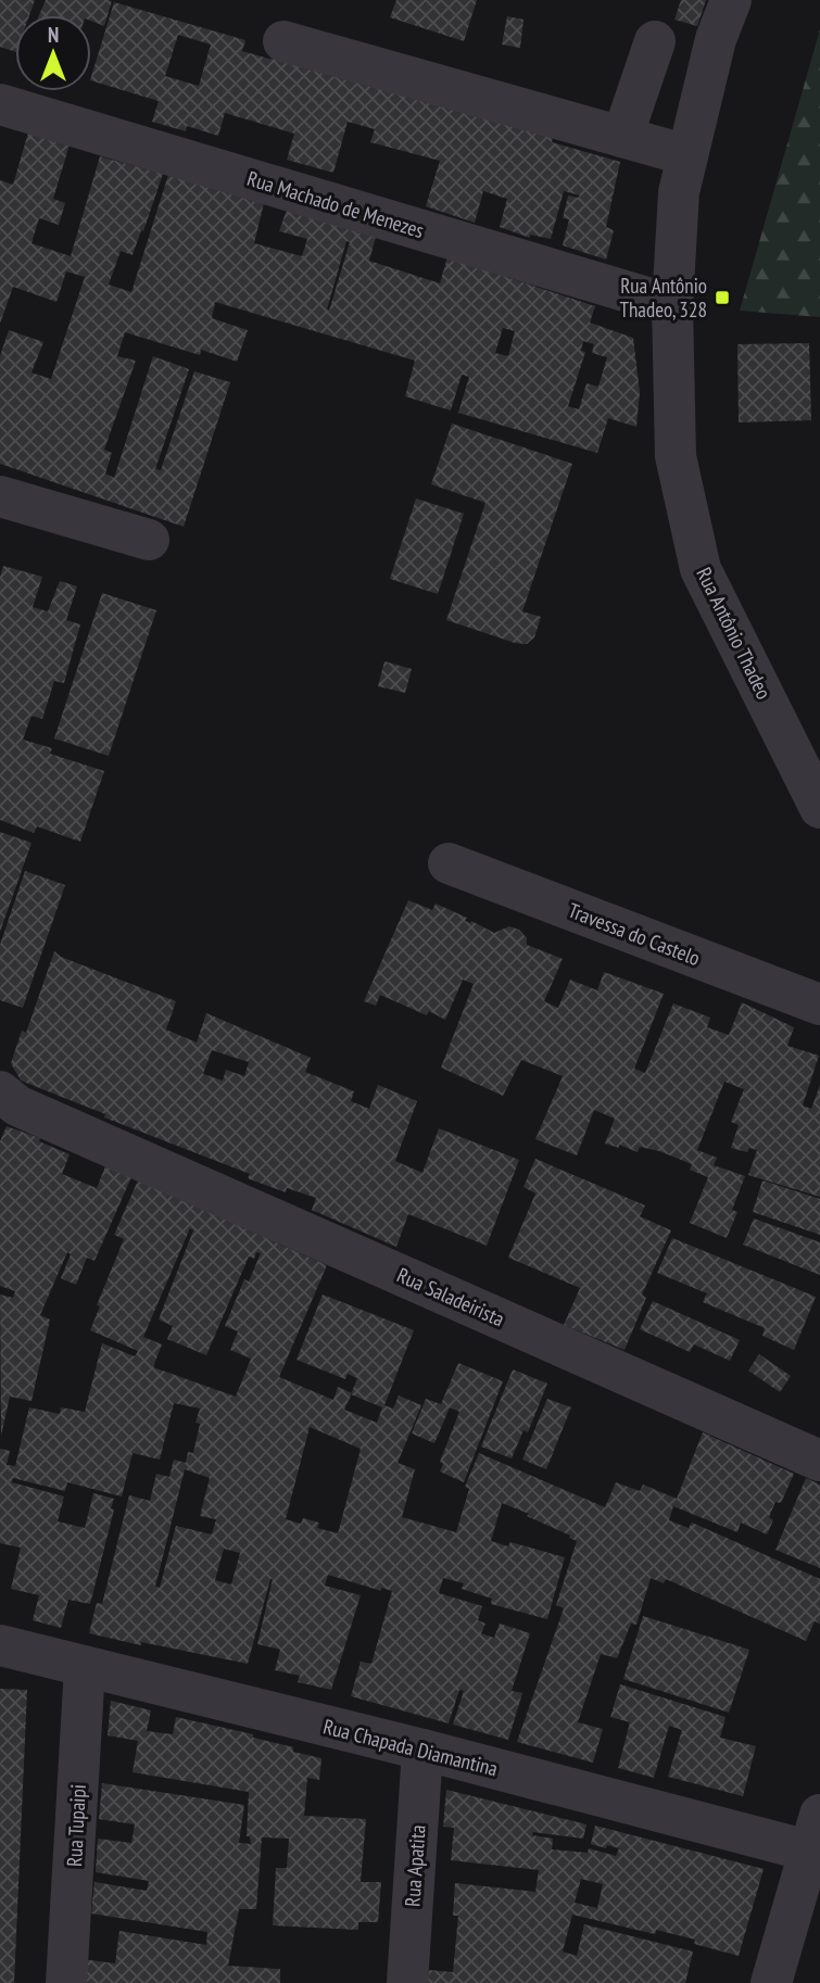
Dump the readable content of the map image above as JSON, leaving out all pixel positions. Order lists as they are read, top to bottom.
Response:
{
  "streets": {
    "street": [
      "Rua Machado de Menezes",
      "Rua Antônio Thadeo",
      "Travessa do Castelo",
      "Rua Saladeirista",
      "Rua Chapada Diamantina",
      "Rua Tupaipi",
      "Rua Apatita"
    ]
  },
  "crossings": [
    ["Rua Machado de Menezes", "Rua Antônio Thadeo"],
    ["Rua Chapada Diamantina", "Rua Tupaipi"],
    ["Rua Chapada Diamantina", "Rua Apatita"]
  ],
  "places": {
    "transit": ["Rua Antônio Thadeo, 328"]
  },
  "north": "top"
}
